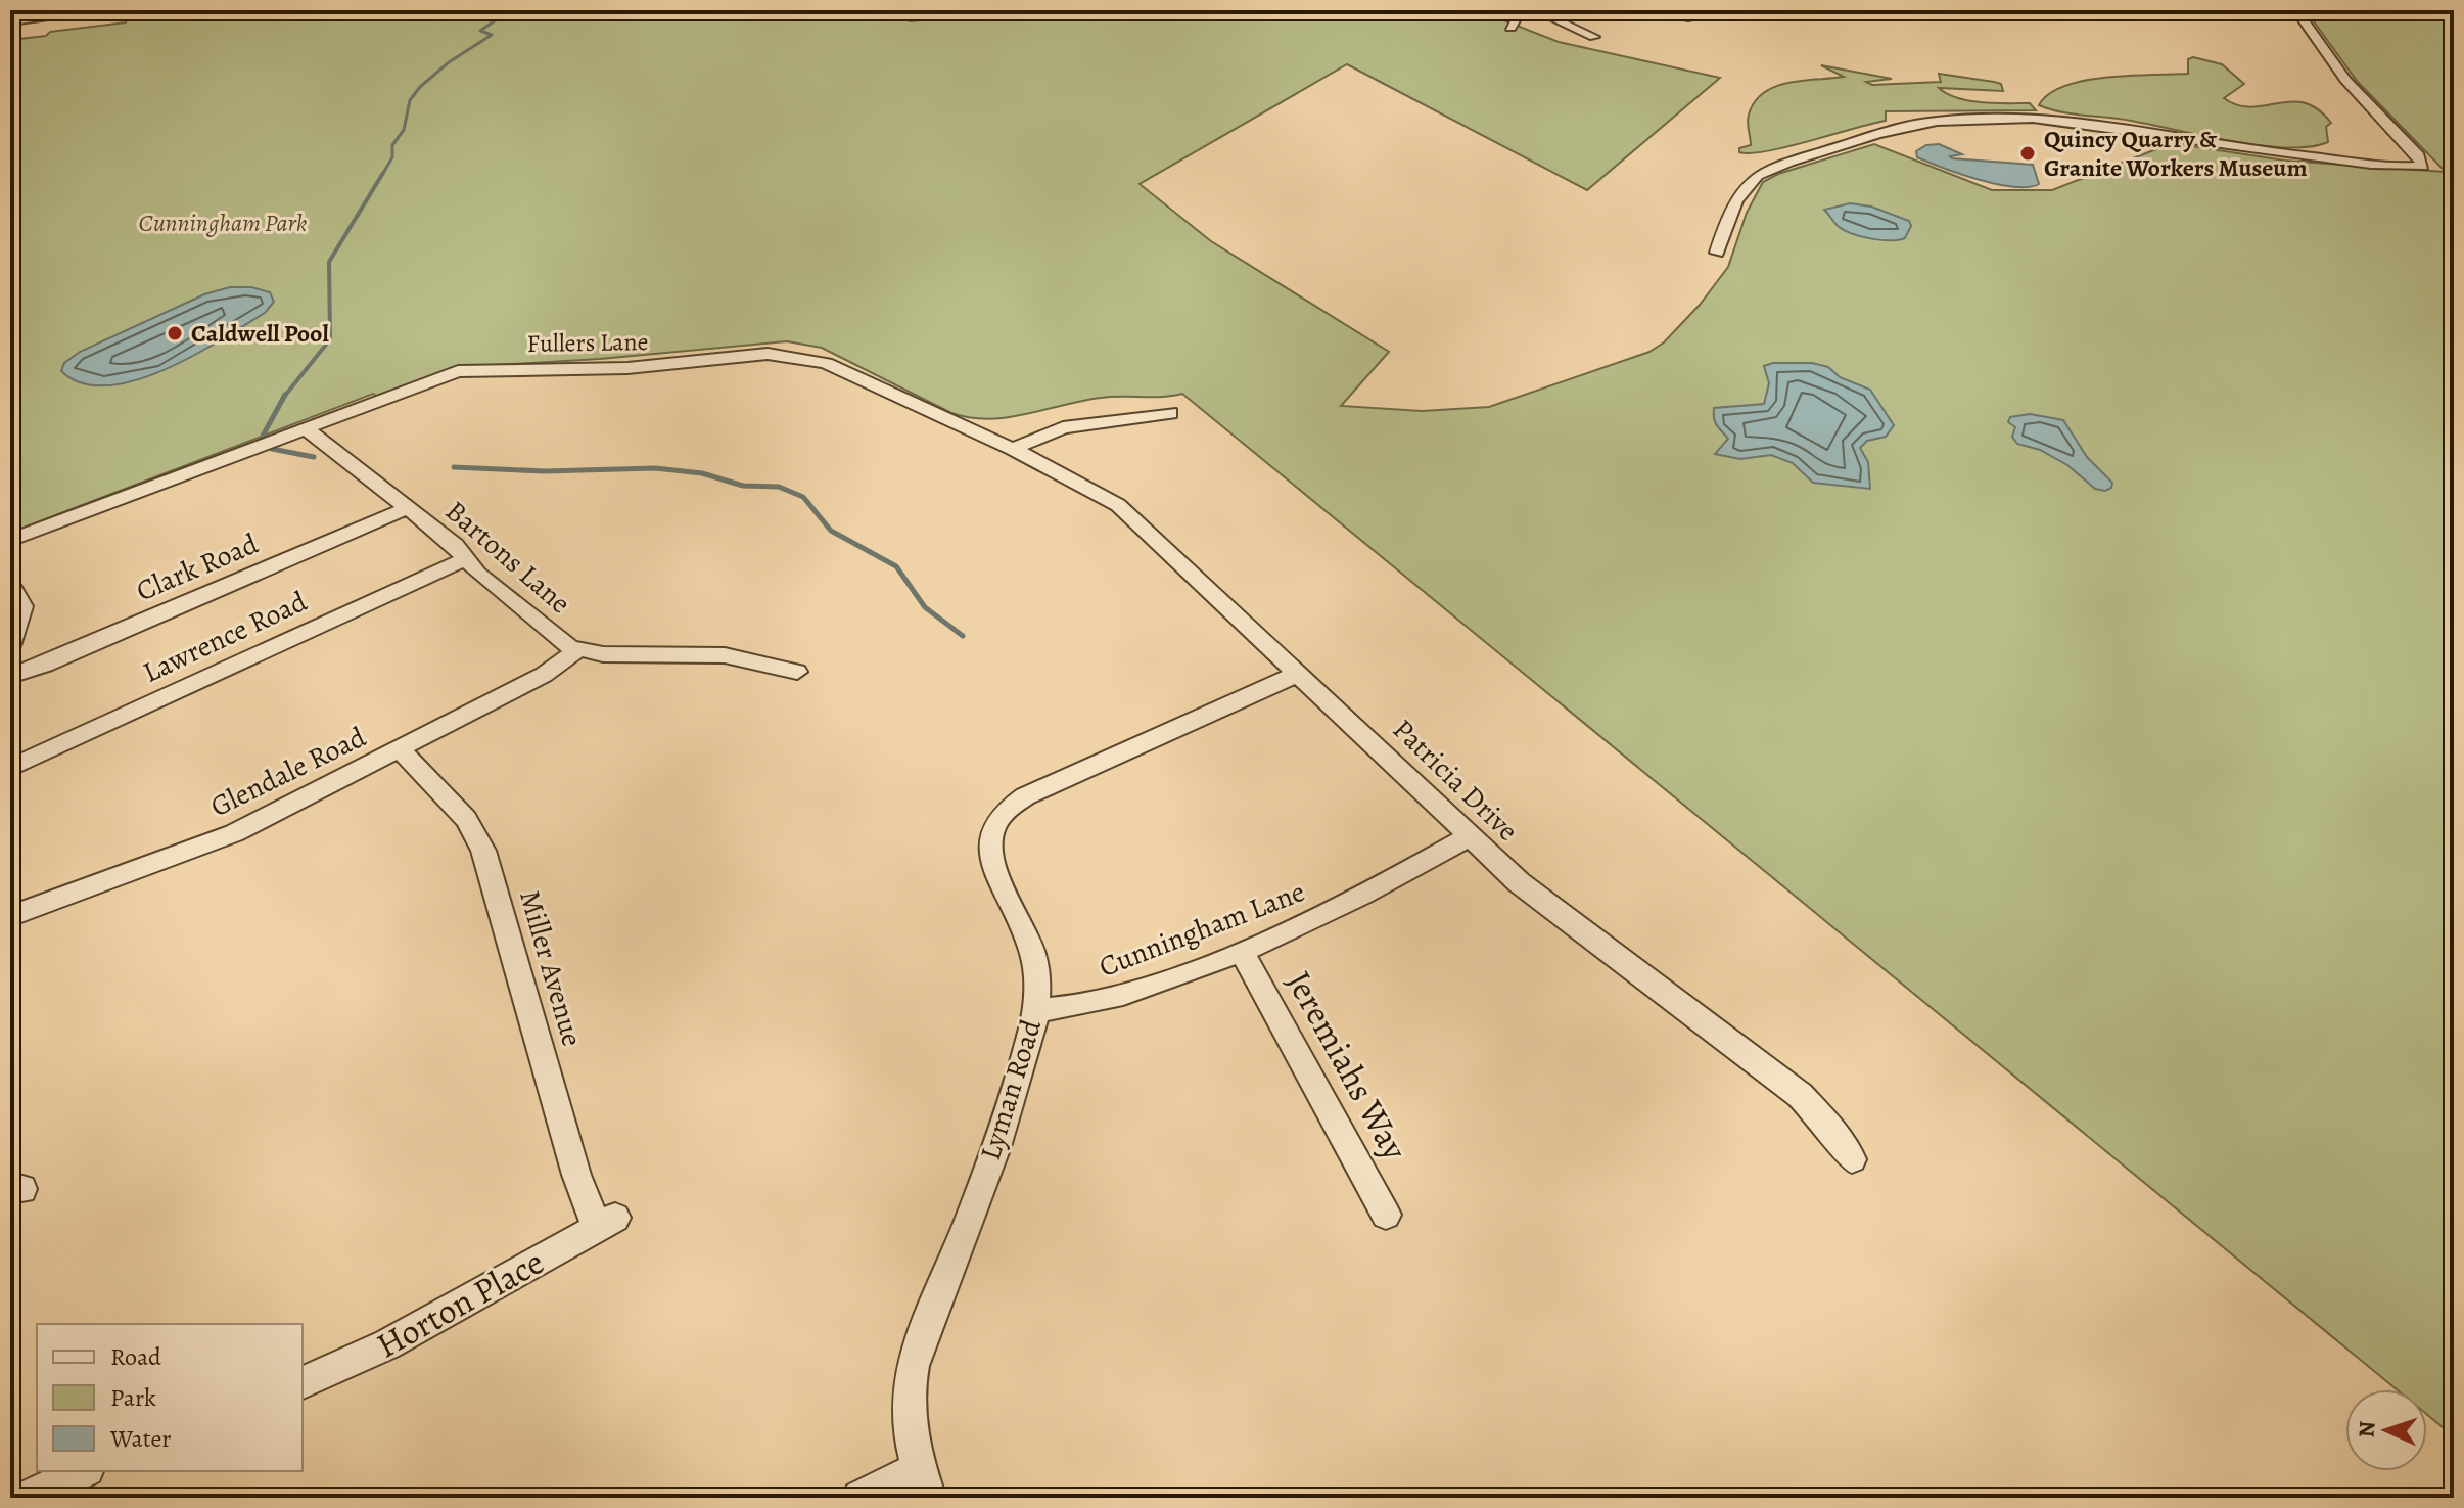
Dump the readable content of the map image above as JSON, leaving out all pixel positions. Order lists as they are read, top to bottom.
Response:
{
  "streets": {
    "street": [
      "Fullers Lane",
      "Bartons Lane",
      "Clark Road",
      "Lawrence Road",
      "Glendale Road",
      "Patricia Drive",
      "Cunningham Lane",
      "Miller Avenue",
      "Jeremiahs Way",
      "Lyman Road",
      "Horton Place"
    ]
  },
  "crossings": [
    ["Fullers Lane", "Bartons Lane"],
    ["Fullers Lane", "Patricia Drive"],
    ["Bartons Lane", "Clark Road"],
    ["Bartons Lane", "Lawrence Road"],
    ["Bartons Lane", "Glendale Road"],
    ["Glendale Road", "Miller Avenue"],
    ["Patricia Drive", "Cunningham Lane"],
    ["Patricia Drive", "Lyman Road"],
    ["Cunningham Lane", "Jeremiahs Way"],
    ["Cunningham Lane", "Lyman Road"],
    ["Miller Avenue", "Horton Place"]
  ],
  "parks": ["Cunningham Park"],
  "places": ["Quincy Quarry & Granite Workers Museum", "Caldwell Pool"],
  "legend": ["Road", "Park", "Water"],
  "north": "left"
}
